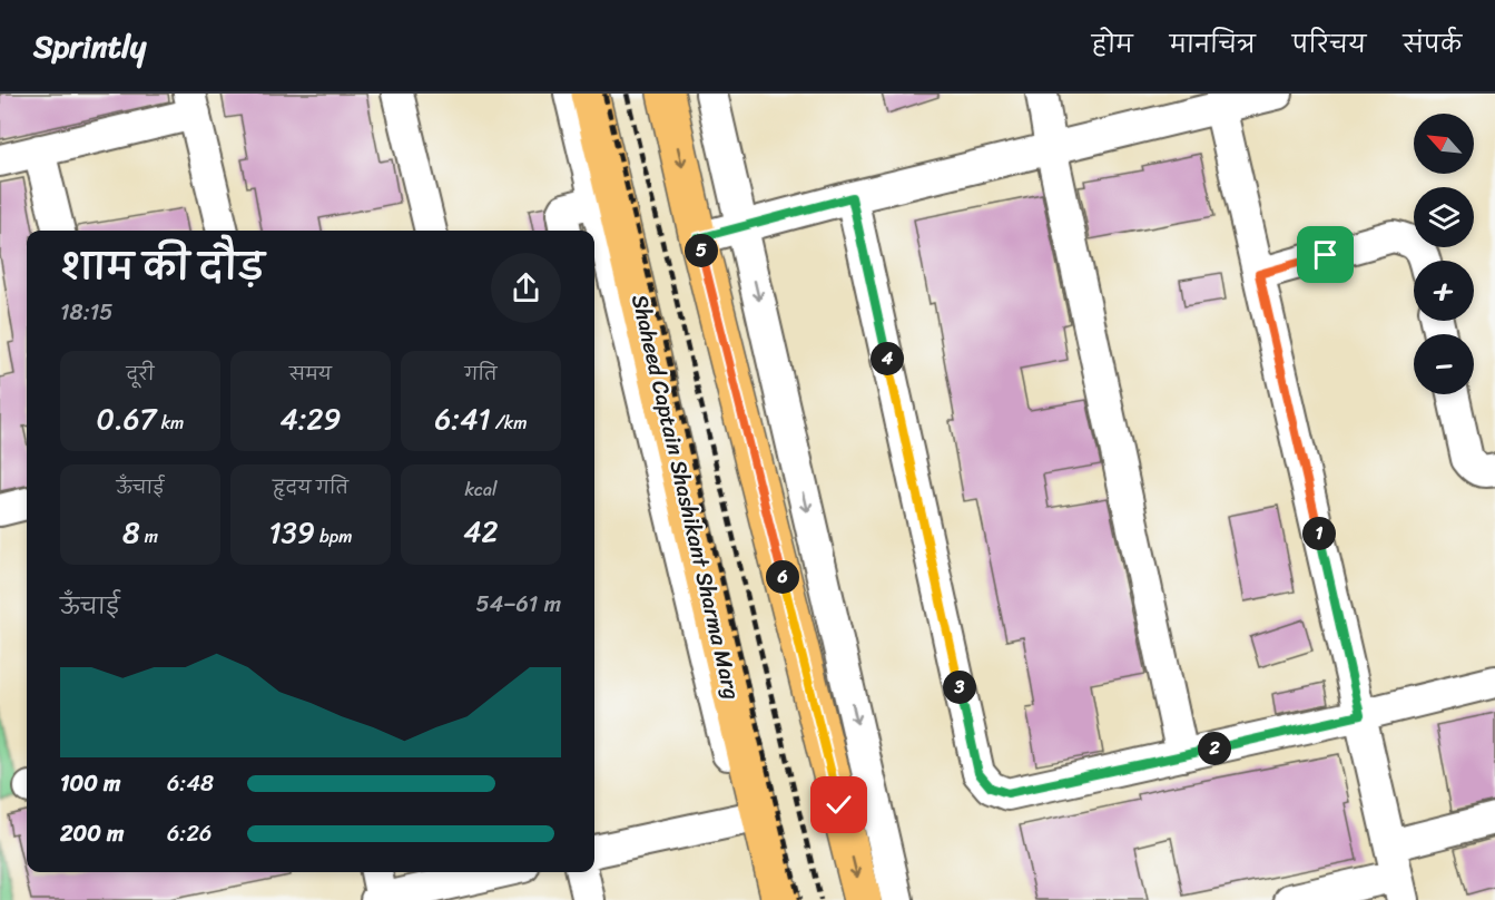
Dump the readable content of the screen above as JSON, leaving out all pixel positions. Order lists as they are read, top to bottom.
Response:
{
  "streets": {
    "main road": ["Shaheed Captain Shashikant Sharma Marg"]
  },
  "north": "top left",
  "page": {
    "header": "Sprintly",
    "nav": [
      "होम",
      "मानचित्र",
      "परिचय",
      "संपर्क"
    ],
    "map_buttons": ["+", "−"],
    "heading": ["शाम की दौड़", "18:15"],
    "pins": [
      "5",
      "4",
      "1",
      "6",
      "3",
      "2"
    ],
    "stats": [
      ["दूरी", "0.67 km"],
      ["समय", "4:29"],
      ["गति", "6:41 /km"],
      ["ऊँचाई", "8 m"],
      ["हृदय गति", "139 bpm"],
      ["kcal", "42"]
    ],
    "chart": ["ऊँचाई", "54–61 m"],
    "list": [
      {
        "name": "100 m",
        "note": "6:48"
      },
      {
        "name": "200 m",
        "note": "6:26"
      }
    ]
  }
}
